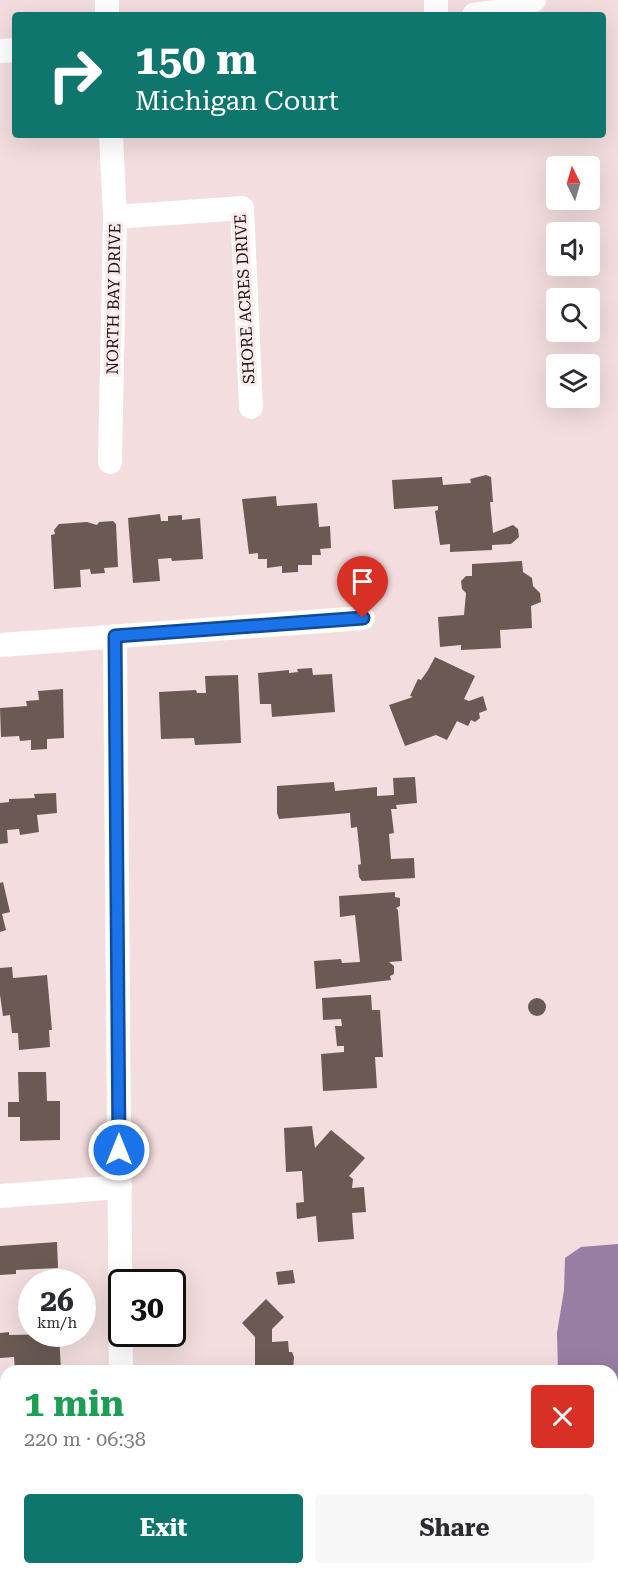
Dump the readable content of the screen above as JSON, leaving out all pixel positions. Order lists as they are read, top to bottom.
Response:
{
  "streets": {
    "street": ["NORTH BAY DRIVE", "SHORE ACRES DRIVE"]
  },
  "crossings": [
    ["NORTH BAY DRIVE", "SHORE ACRES DRIVE"]
  ],
  "north": "top",
  "page": {
    "turn": ["150 m", "Michigan Court"],
    "speed": "26 km/h",
    "limit": "30",
    "heading": ["1 min", "220 m · 06:38"],
    "buttons": ["Exit", "Share"]
  }
}
